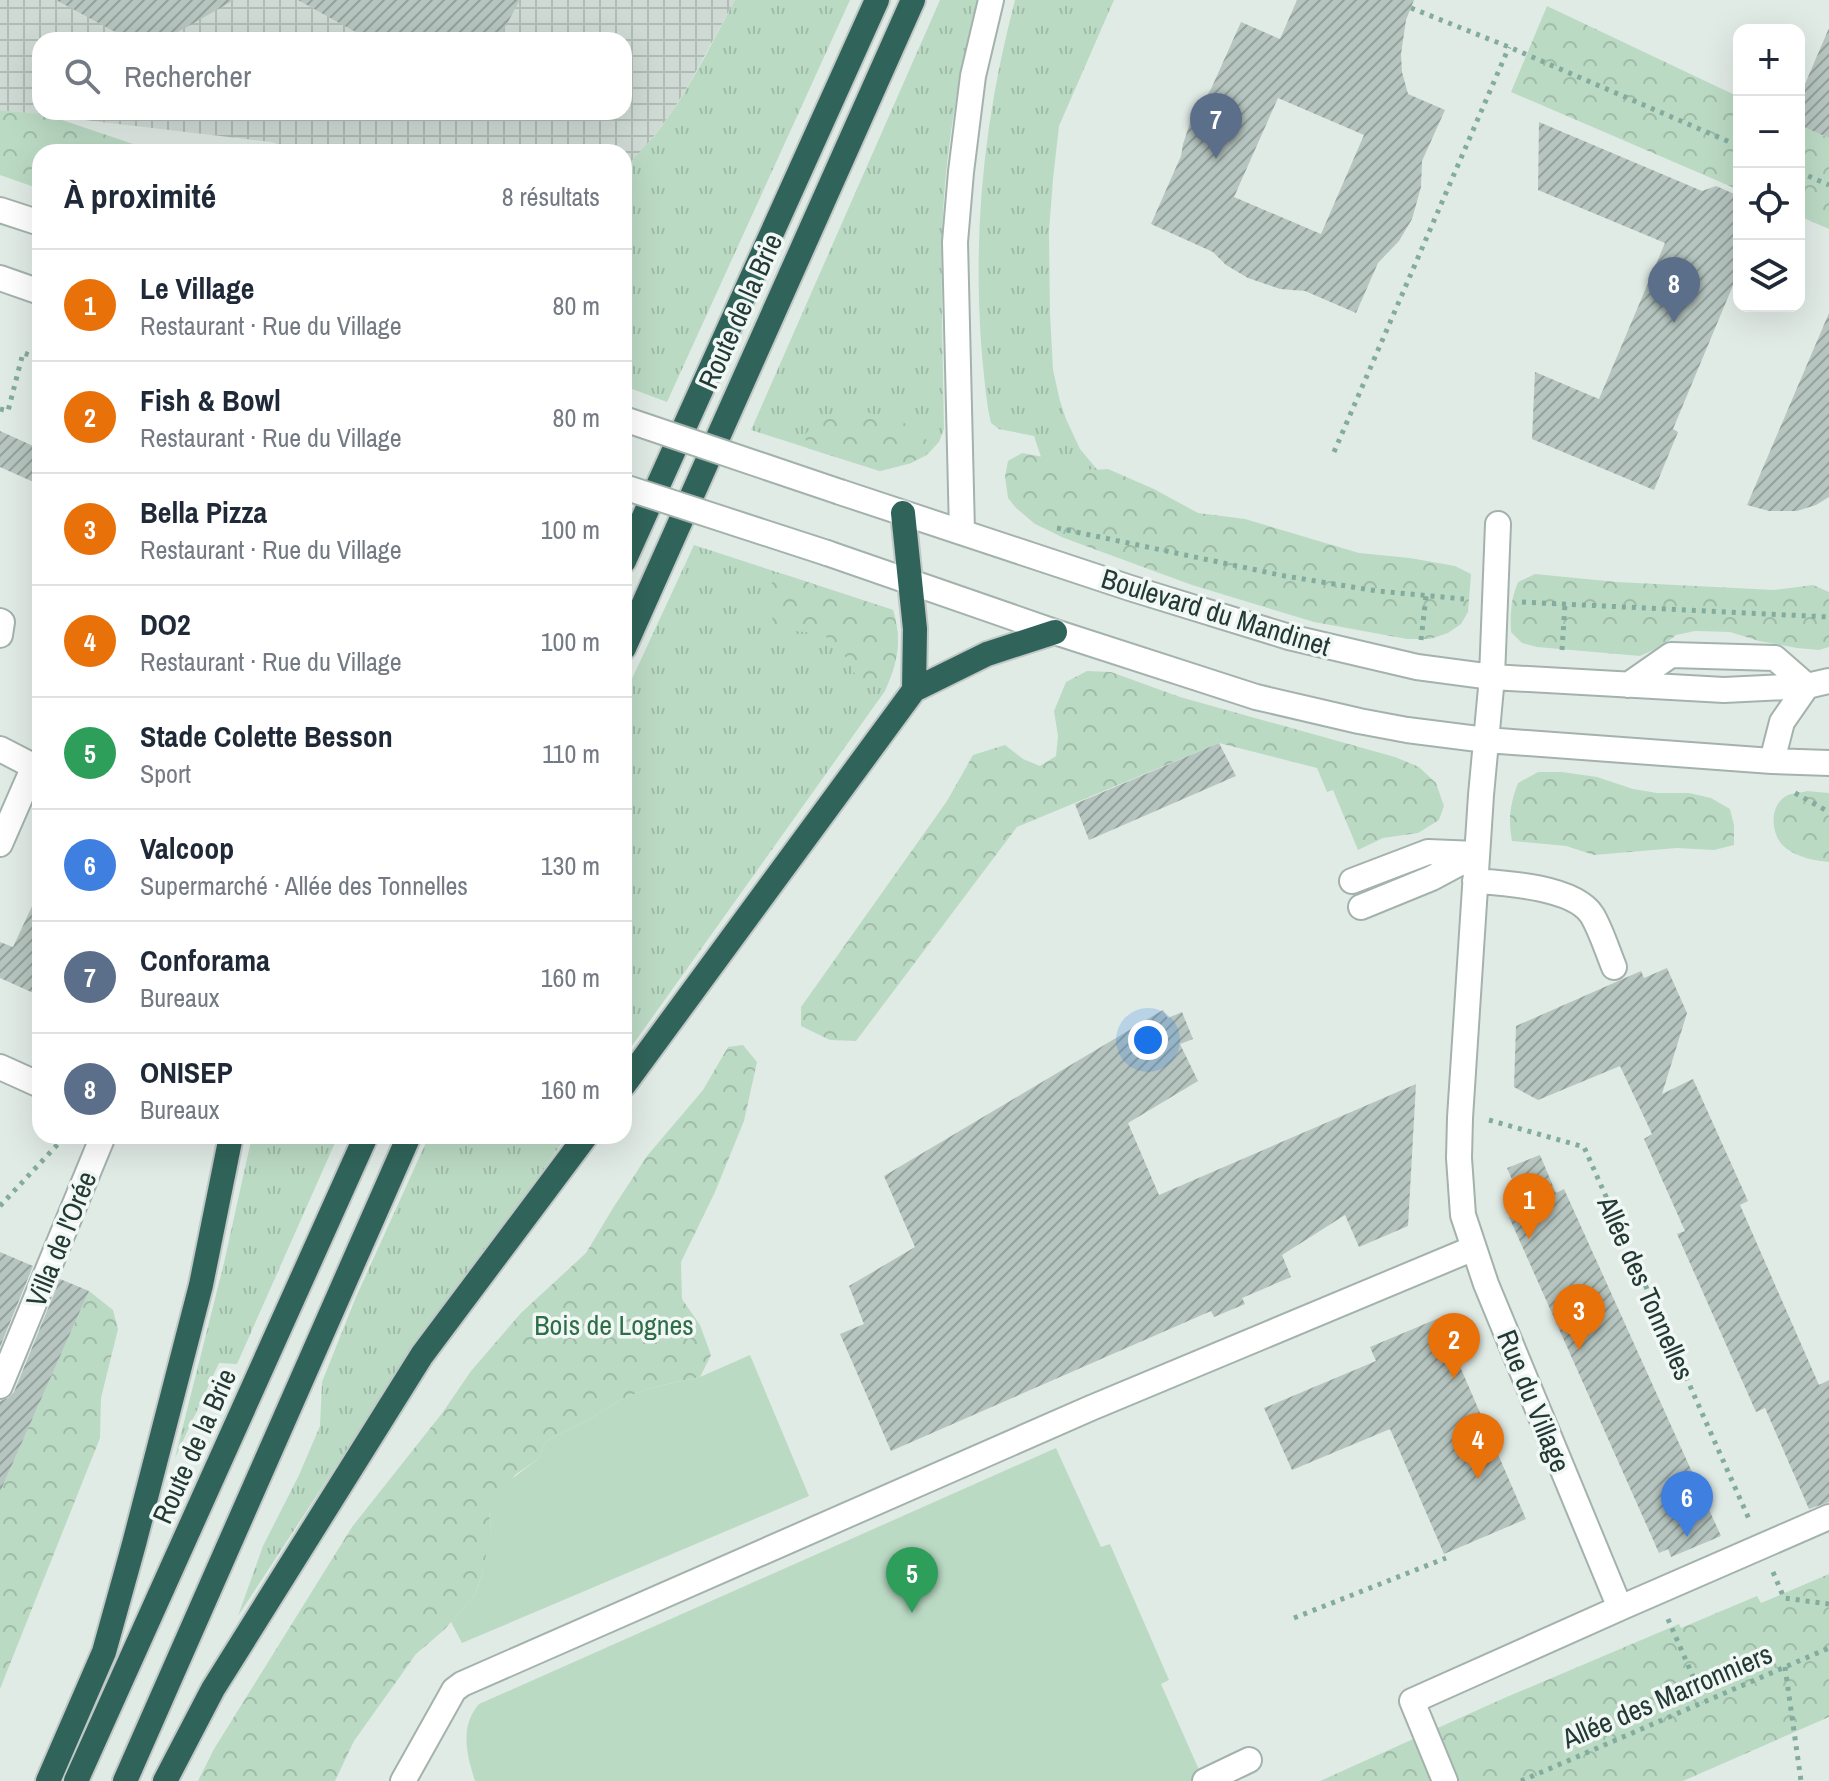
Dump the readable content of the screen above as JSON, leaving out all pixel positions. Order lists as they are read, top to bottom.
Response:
{
  "streets": {
    "highway": ["Route de la Brie"],
    "street": ["Boulevard du Mandinet", "Villa de l'Orée", "Rue du Village"],
    "path": ["Allée des Tonnelles", "Allée des Marronniers"]
  },
  "crossings": [
    ["Boulevard du Mandinet", "Rue du Village"],
    ["Allée des Tonnelles", "Rue du Village"]
  ],
  "parks": ["Bois de Lognes"],
  "page": {
    "map_buttons": ["+", "−"],
    "search": "Rechercher",
    "pins": [
      "7",
      "8",
      "1",
      "3",
      "2",
      "4",
      "6",
      "5"
    ],
    "heading": ["À proximité", "8 résultats"],
    "list": [
      {
        "mark": "1",
        "name": "Le Village",
        "note": "Restaurant · Rue du Village",
        "value": "80 m"
      },
      {
        "mark": "2",
        "name": "Fish & Bowl",
        "note": "Restaurant · Rue du Village",
        "value": "80 m"
      },
      {
        "mark": "3",
        "name": "Bella Pizza",
        "note": "Restaurant · Rue du Village",
        "value": "100 m"
      },
      {
        "mark": "4",
        "name": "DO2",
        "note": "Restaurant · Rue du Village",
        "value": "100 m"
      },
      {
        "mark": "5",
        "name": "Stade Colette Besson",
        "note": "Sport",
        "value": "110 m"
      },
      {
        "mark": "6",
        "name": "Valcoop",
        "note": "Supermarché · Allée des Tonnelles",
        "value": "130 m"
      },
      {
        "mark": "7",
        "name": "Conforama",
        "note": "Bureaux",
        "value": "160 m"
      },
      {
        "mark": "8",
        "name": "ONISEP",
        "note": "Bureaux",
        "value": "160 m"
      }
    ]
  }
}
